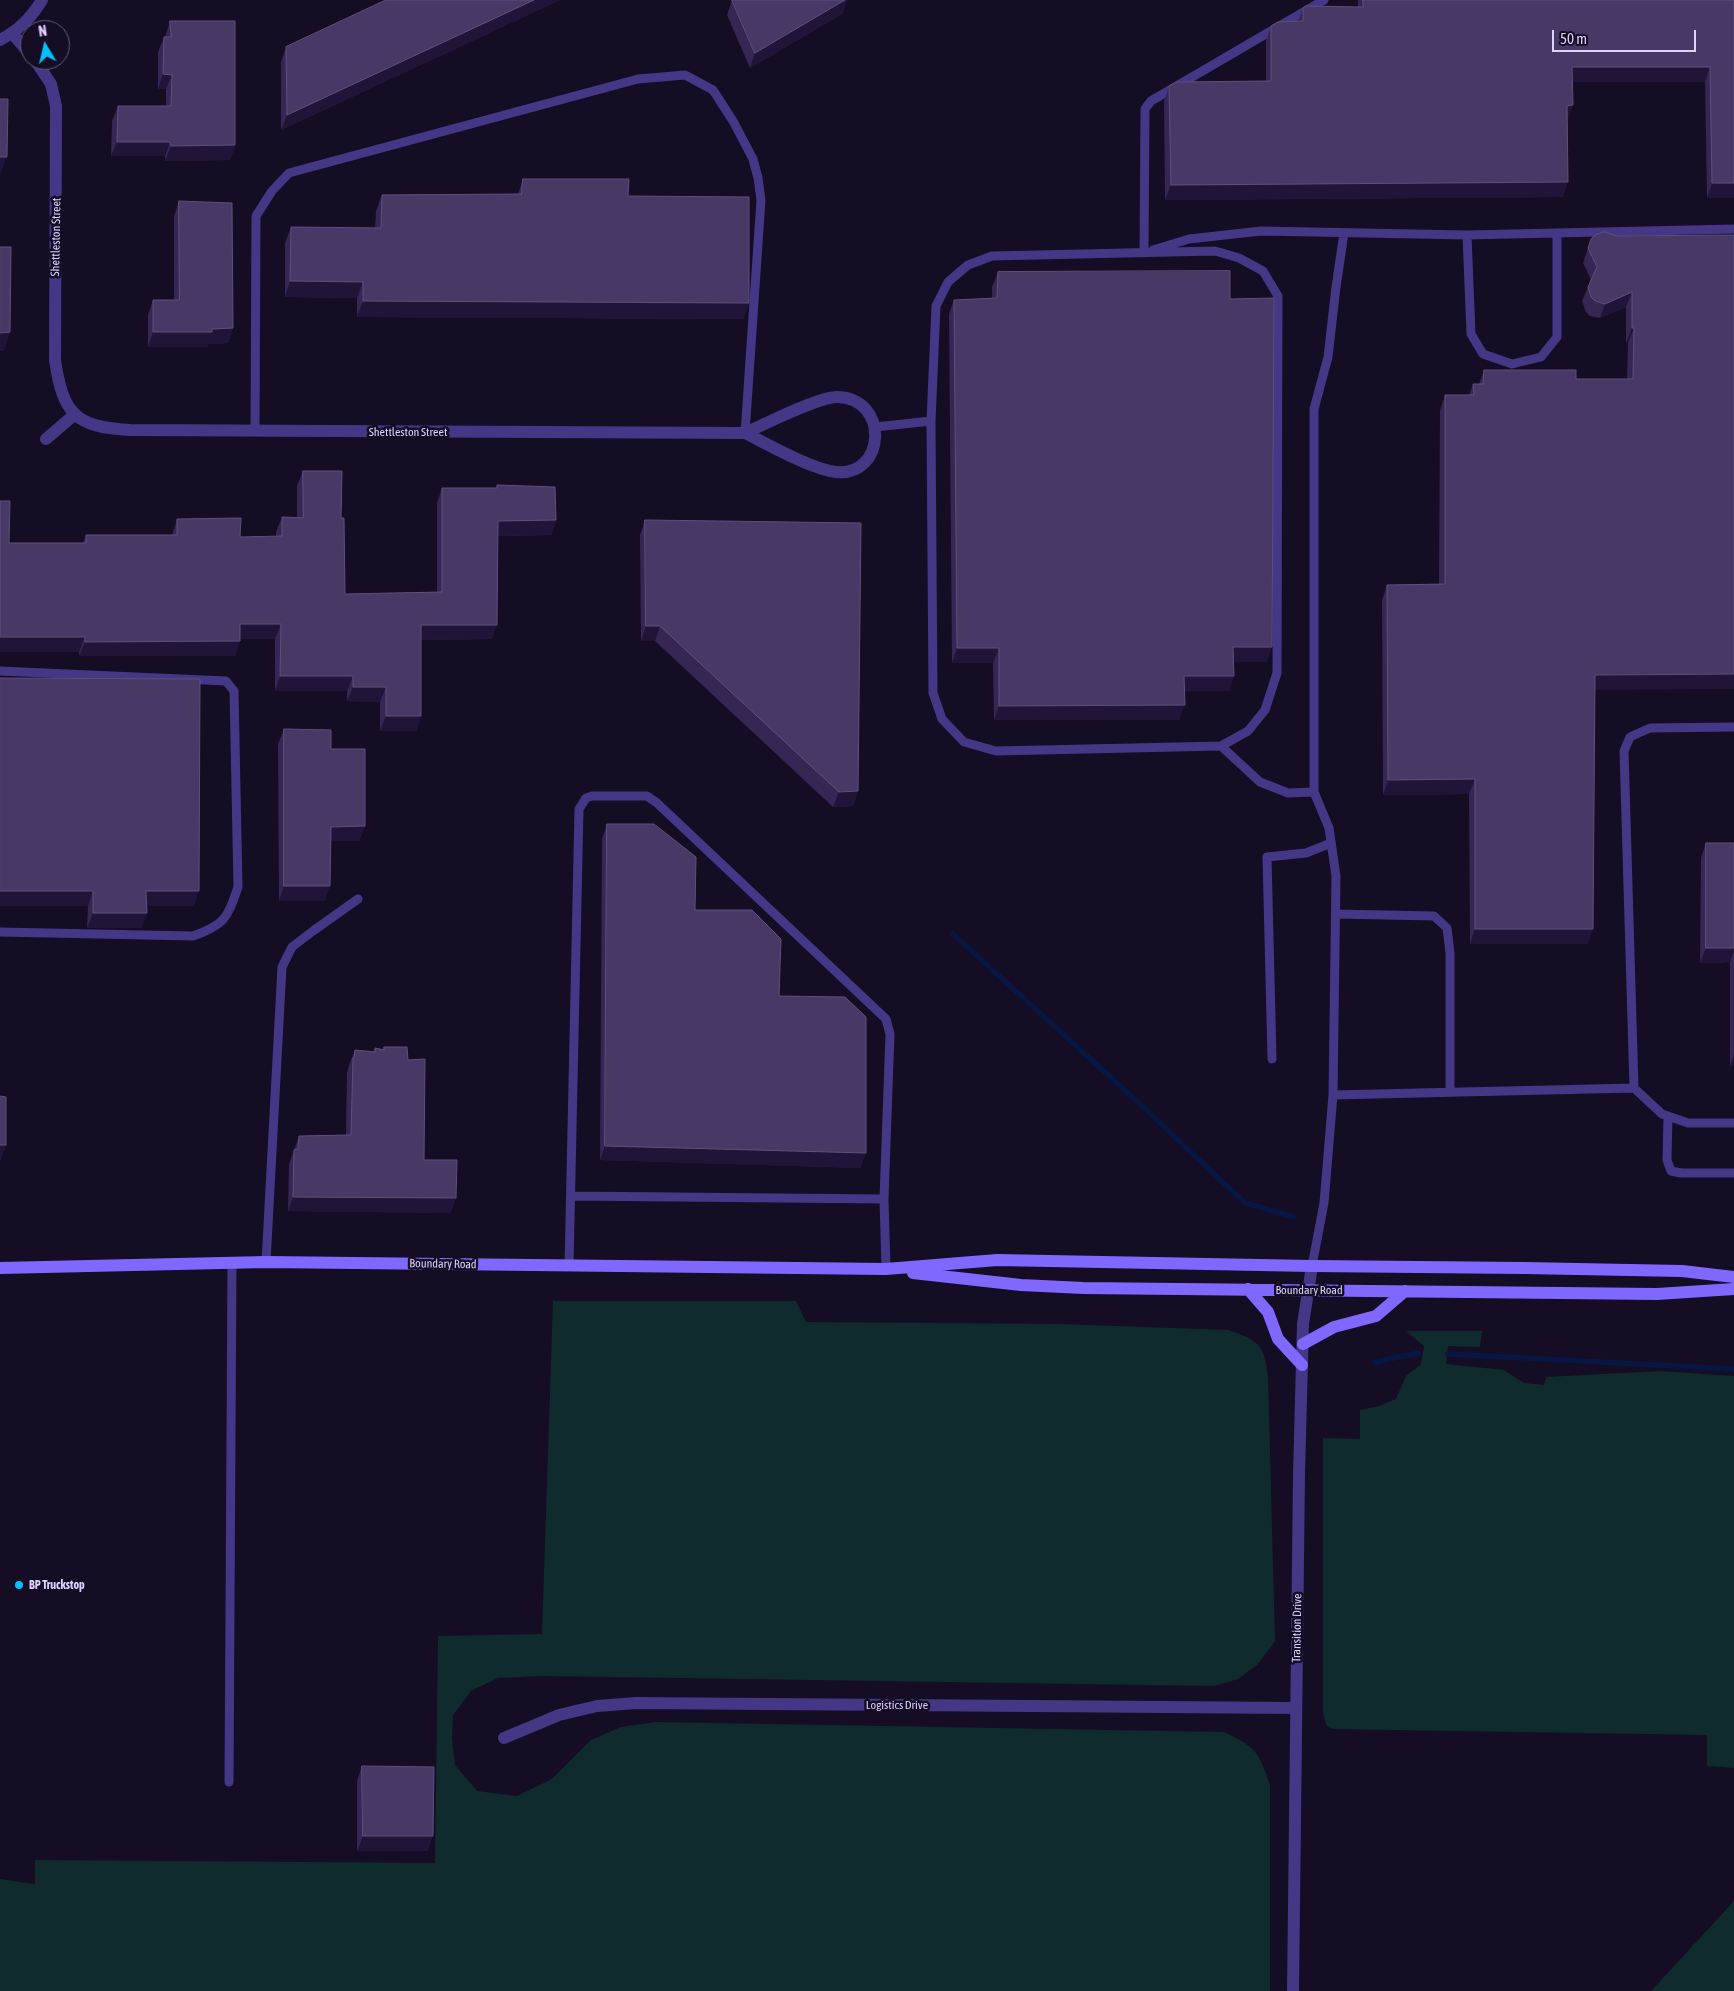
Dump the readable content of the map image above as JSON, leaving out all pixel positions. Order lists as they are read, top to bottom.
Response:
{
  "streets": {
    "main road": ["Boundary Road"],
    "street": ["Shettleston Street", "Transition Drive", "Logistics Drive"]
  },
  "crossings": [
    ["Boundary Road", "Transition Drive"],
    ["Transition Drive", "Logistics Drive"]
  ],
  "places": ["BP Truckstop"],
  "scale_bar": "50 m",
  "north": "top"
}
